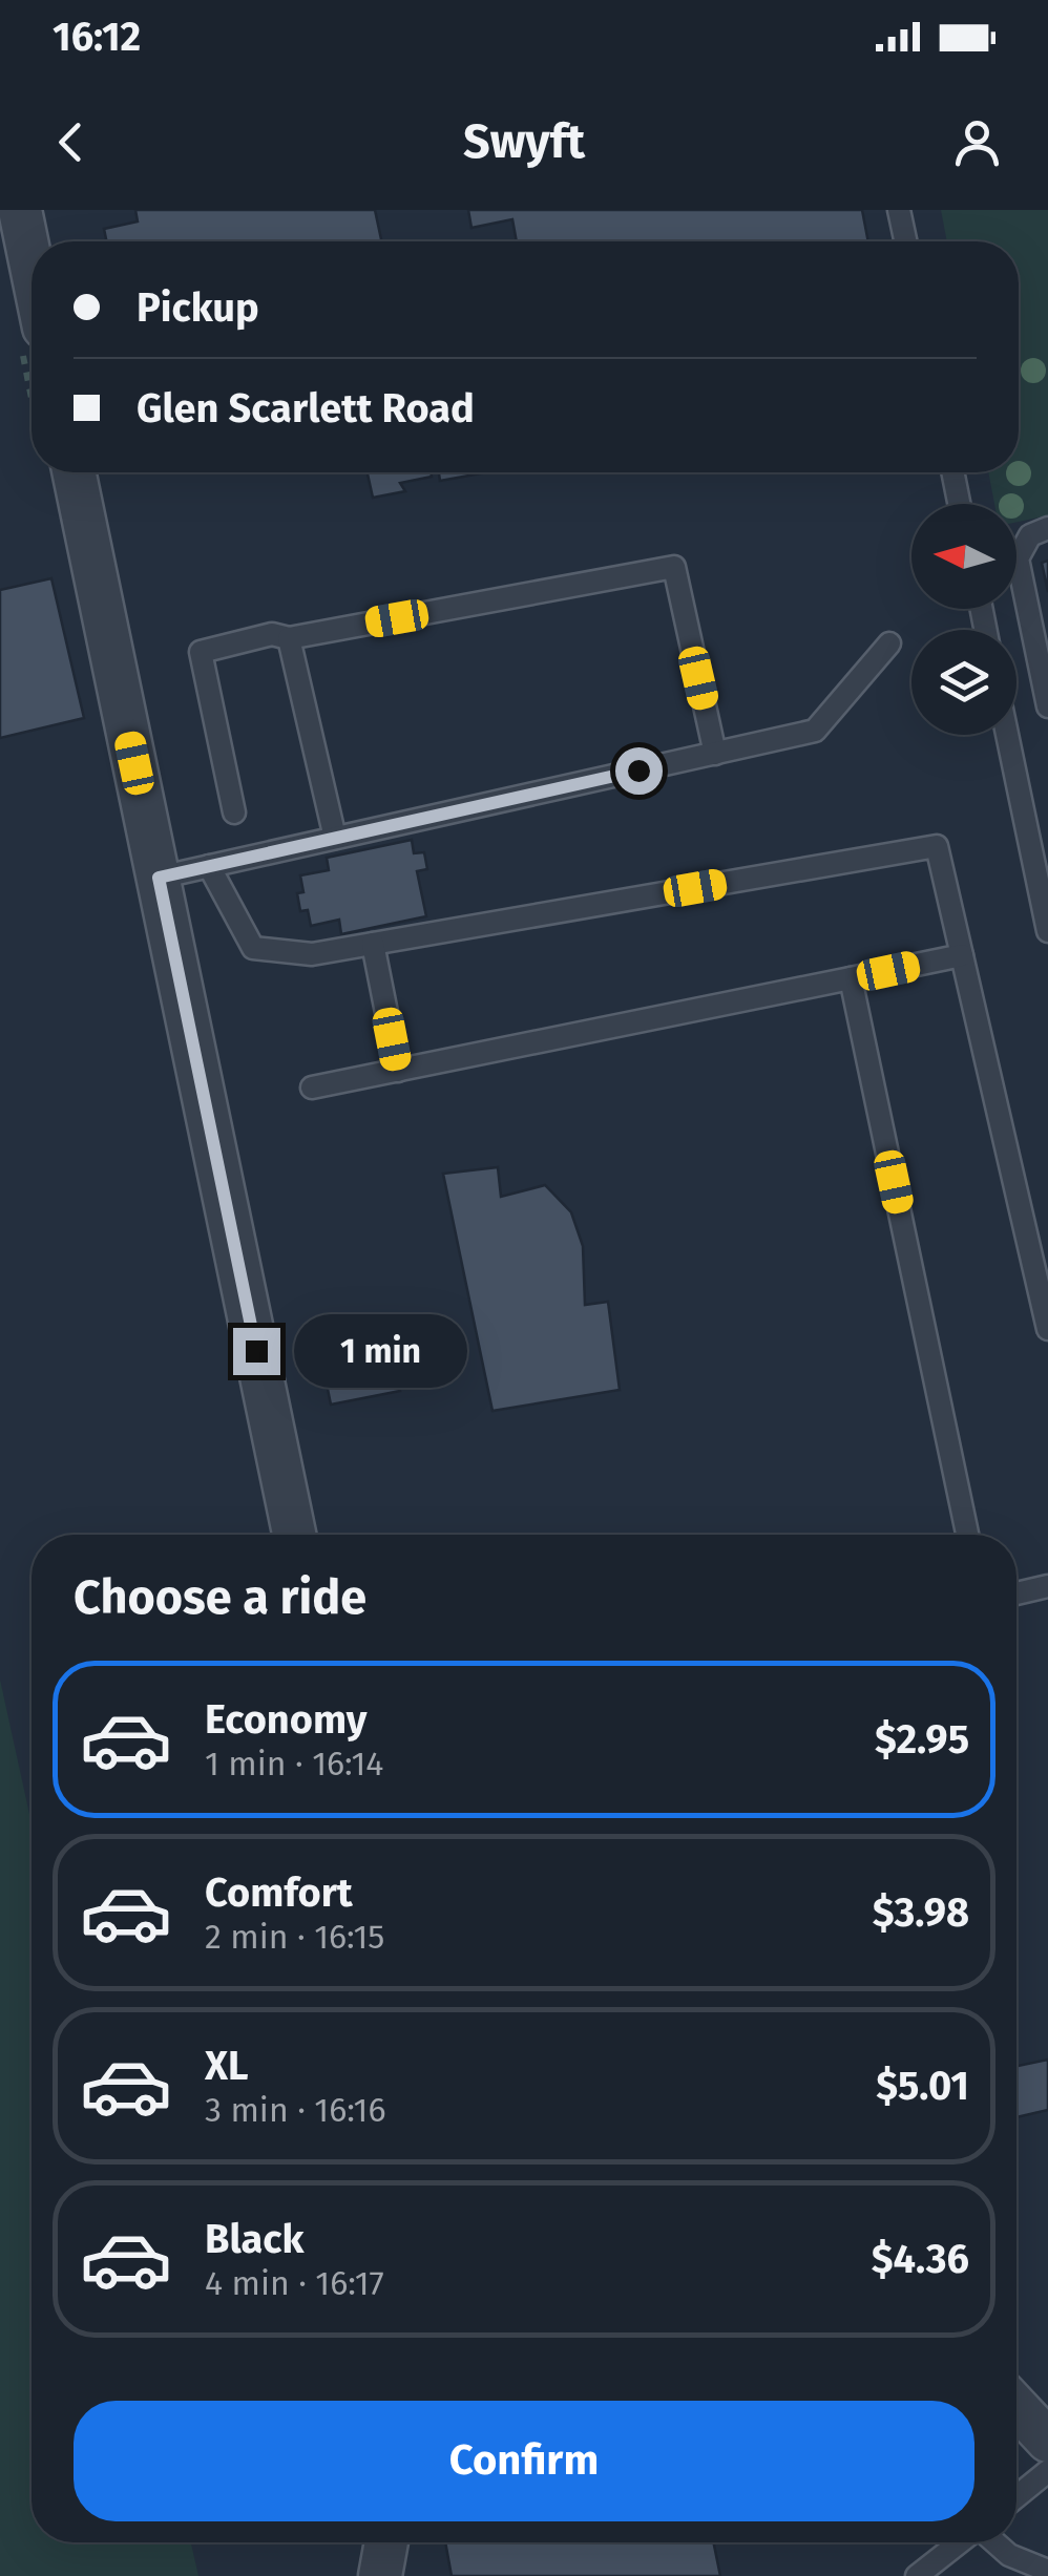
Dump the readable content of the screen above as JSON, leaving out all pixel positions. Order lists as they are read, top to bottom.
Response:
{
  "north": "left",
  "page": {
    "status": "16:12",
    "header": "Swyft",
    "banner": ["Pickup", "Glen Scarlett Road"],
    "bubble": "1 min",
    "heading": "Choose a ride",
    "list": [
      {
        "name": "Economy",
        "note": "1 min · 16:14",
        "value": "$2.95"
      },
      {
        "name": "Comfort",
        "note": "2 min · 16:15",
        "value": "$3.98"
      },
      {
        "name": "XL",
        "note": "3 min · 16:16",
        "value": "$5.01"
      },
      {
        "name": "Black",
        "note": "4 min · 16:17",
        "value": "$4.36"
      }
    ],
    "buttons": "Confirm"
  }
}
